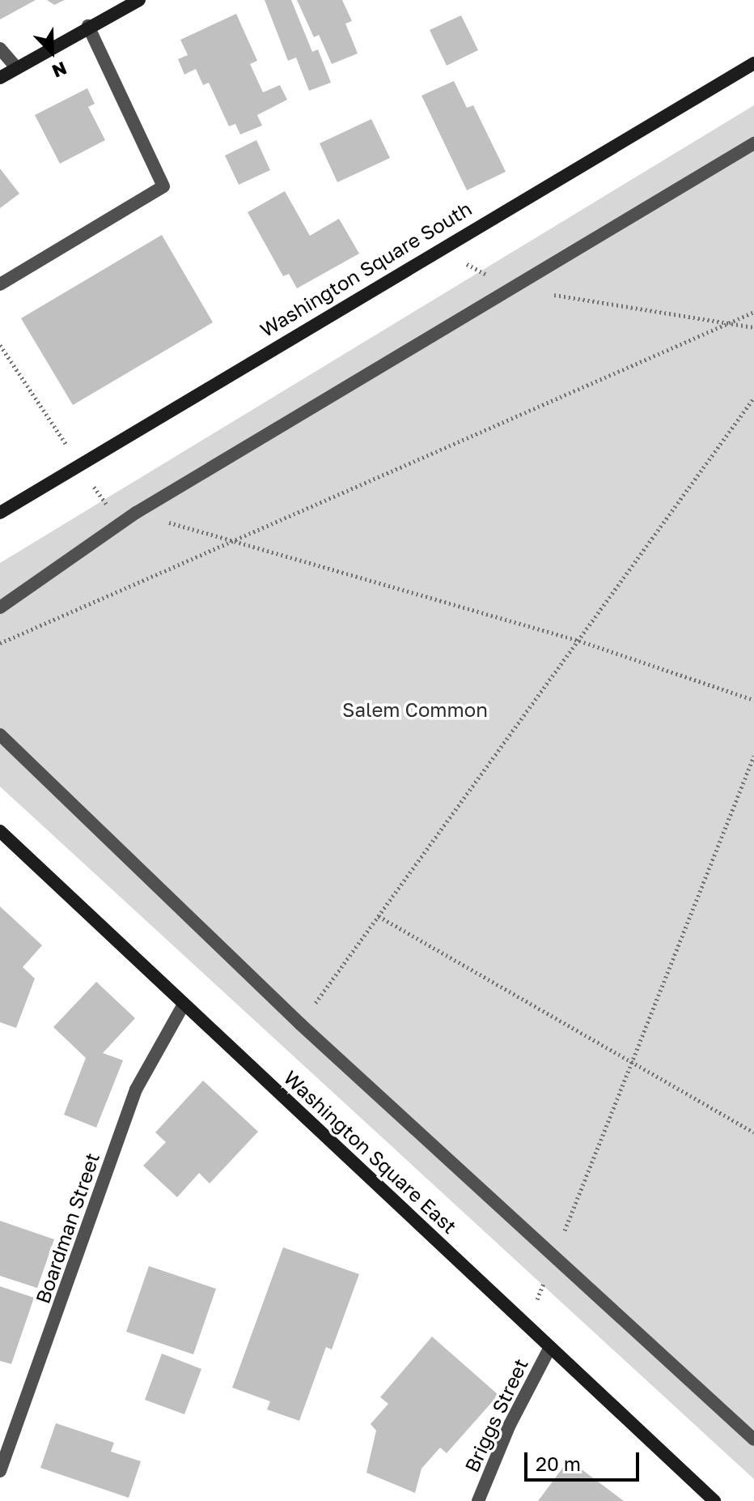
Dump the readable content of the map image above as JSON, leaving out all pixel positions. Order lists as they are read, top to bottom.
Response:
{
  "streets": {
    "street": [
      "Washington Square South",
      "Washington Square East",
      "Boardman Street",
      "Briggs Street"
    ]
  },
  "crossings": [
    ["Washington Square East", "Boardman Street"],
    ["Washington Square East", "Briggs Street"]
  ],
  "parks": ["Salem Common"],
  "scale_bar": "20 m",
  "north": "bottom right"
}
